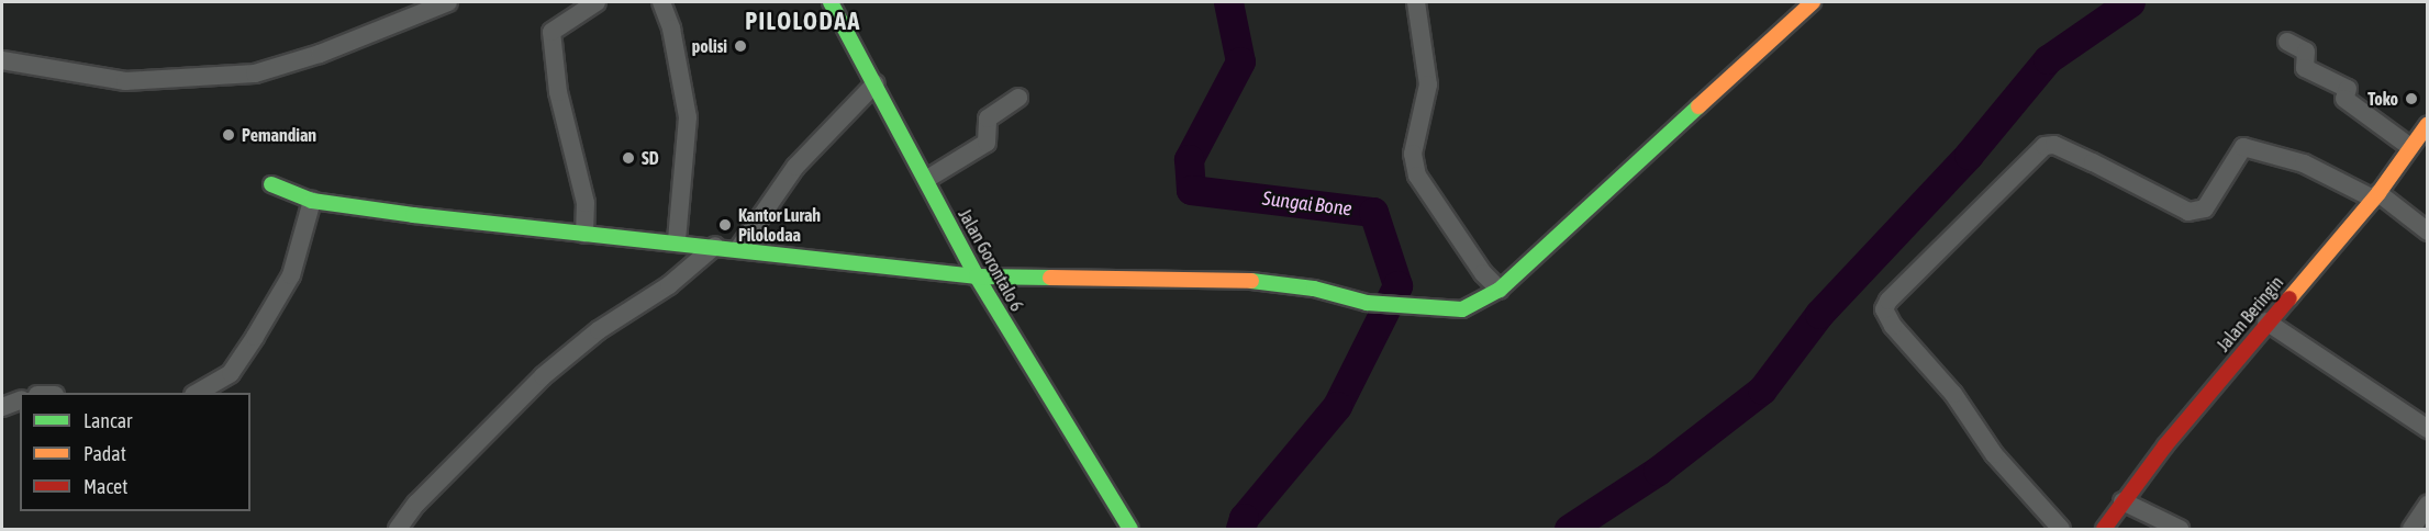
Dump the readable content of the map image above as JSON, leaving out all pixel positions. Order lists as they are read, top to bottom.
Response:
{
  "streets": {
    "street": ["Jalan Gorontalo 6", "Jalan Beringin"]
  },
  "districts": ["PILOLODAA"],
  "water": ["Sungai Bone"],
  "places": [
    "polisi",
    "Toko",
    "Pemandian",
    "SD",
    "Kantor Lurah Pilolodaa"
  ],
  "legend": ["Lancar", "Padat", "Macet"]
}
